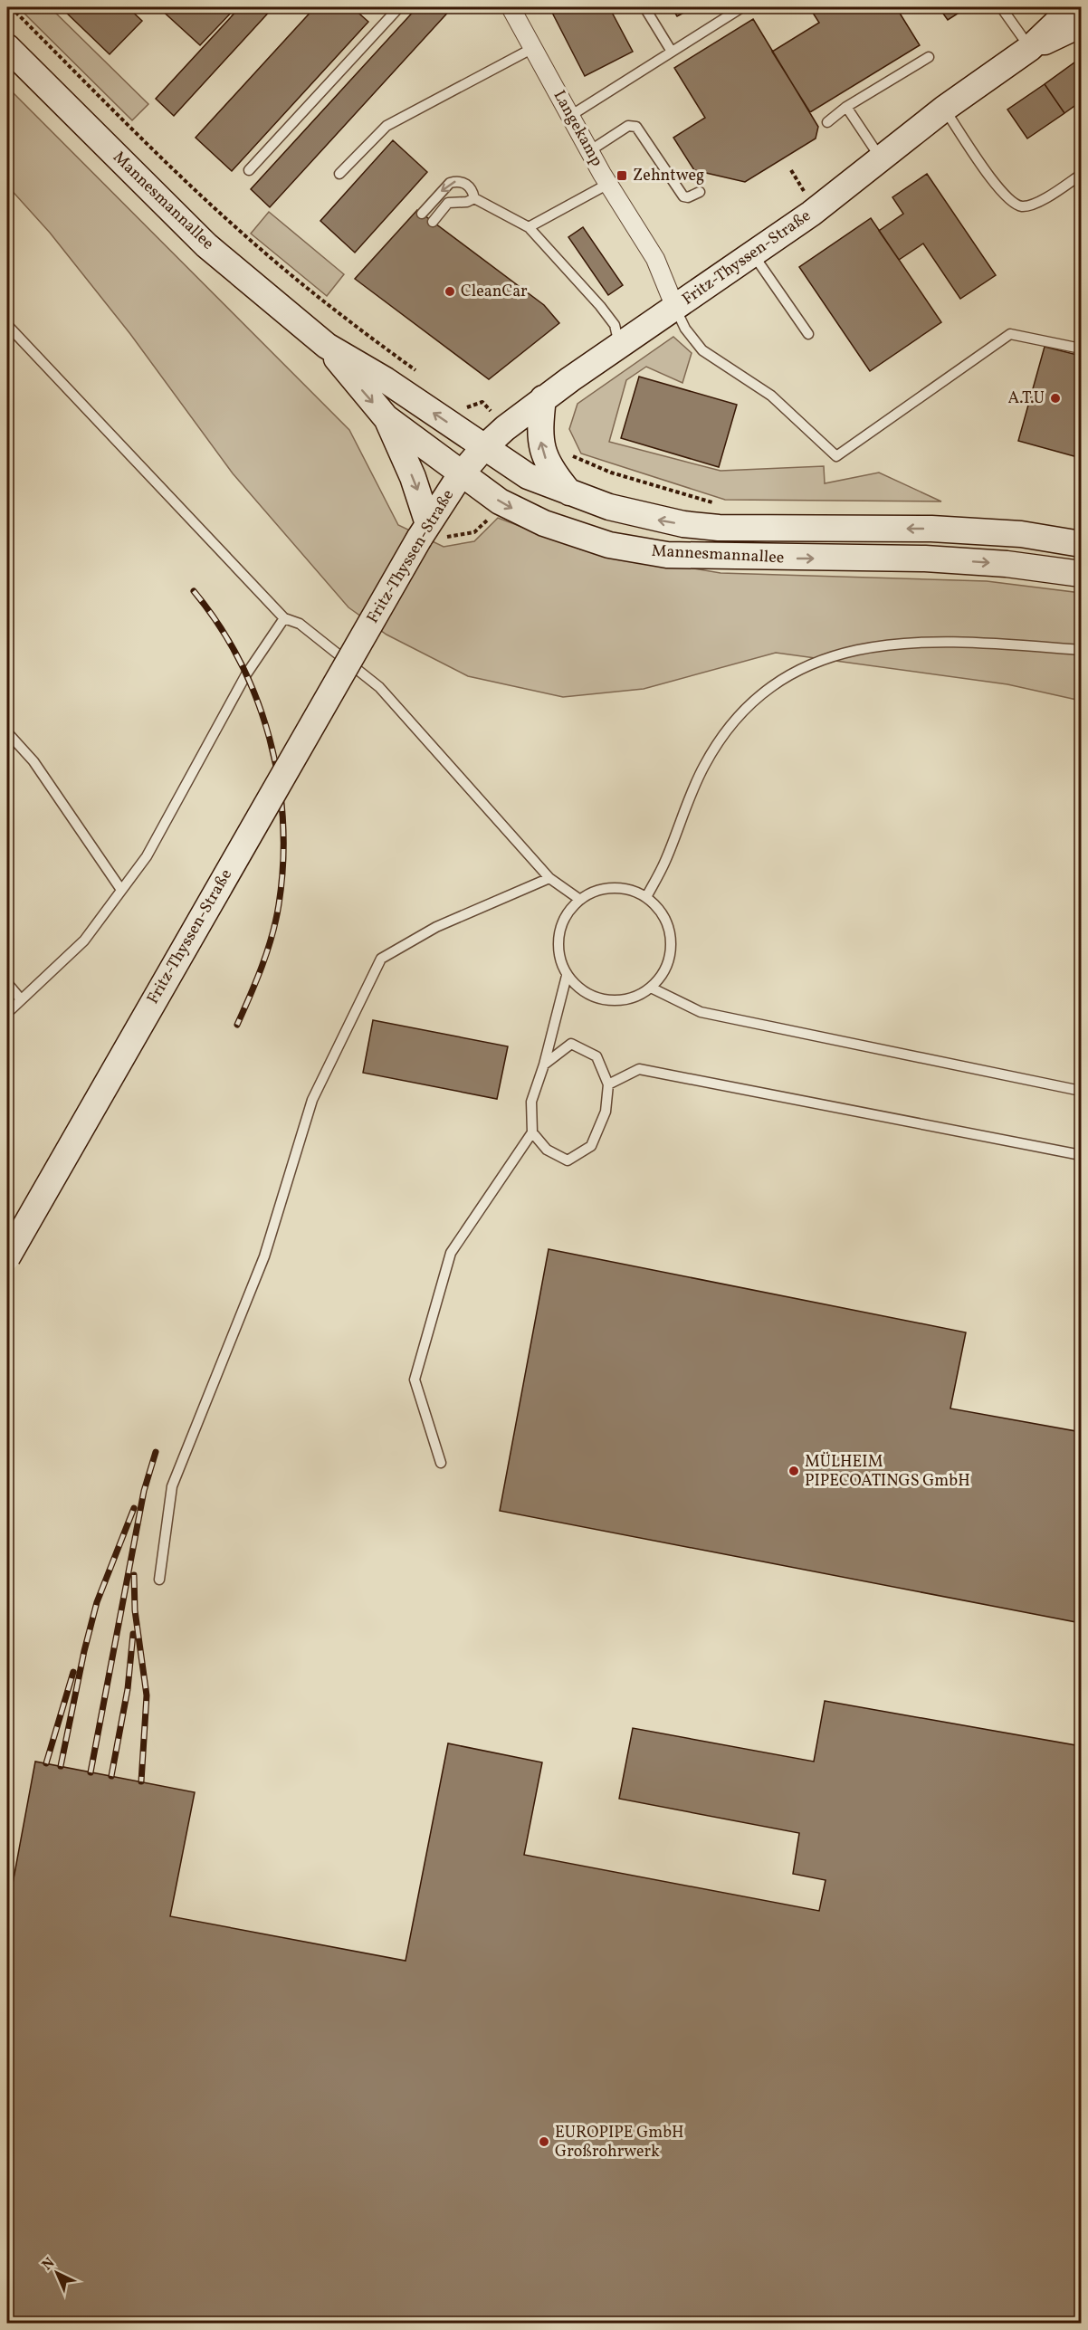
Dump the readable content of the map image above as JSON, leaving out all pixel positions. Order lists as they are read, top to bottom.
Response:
{
  "streets": {
    "main road": ["Mannesmannallee", "Fritz-Thyssen-Straße"],
    "street": ["Langekamp"]
  },
  "crossings": [
    ["Langekamp", "Fritz-Thyssen-Straße"],
    ["Mannesmannallee", "Fritz-Thyssen-Straße"]
  ],
  "places": {
    "transit": ["Zehntweg"],
    "other": [
      "CleanCar",
      "A.T.U",
      "MÜLHEIM PIPECOATINGS GmbH",
      "EUROPIPE GmbH Großrohrwerk"
    ]
  },
  "north": "top left"
}
